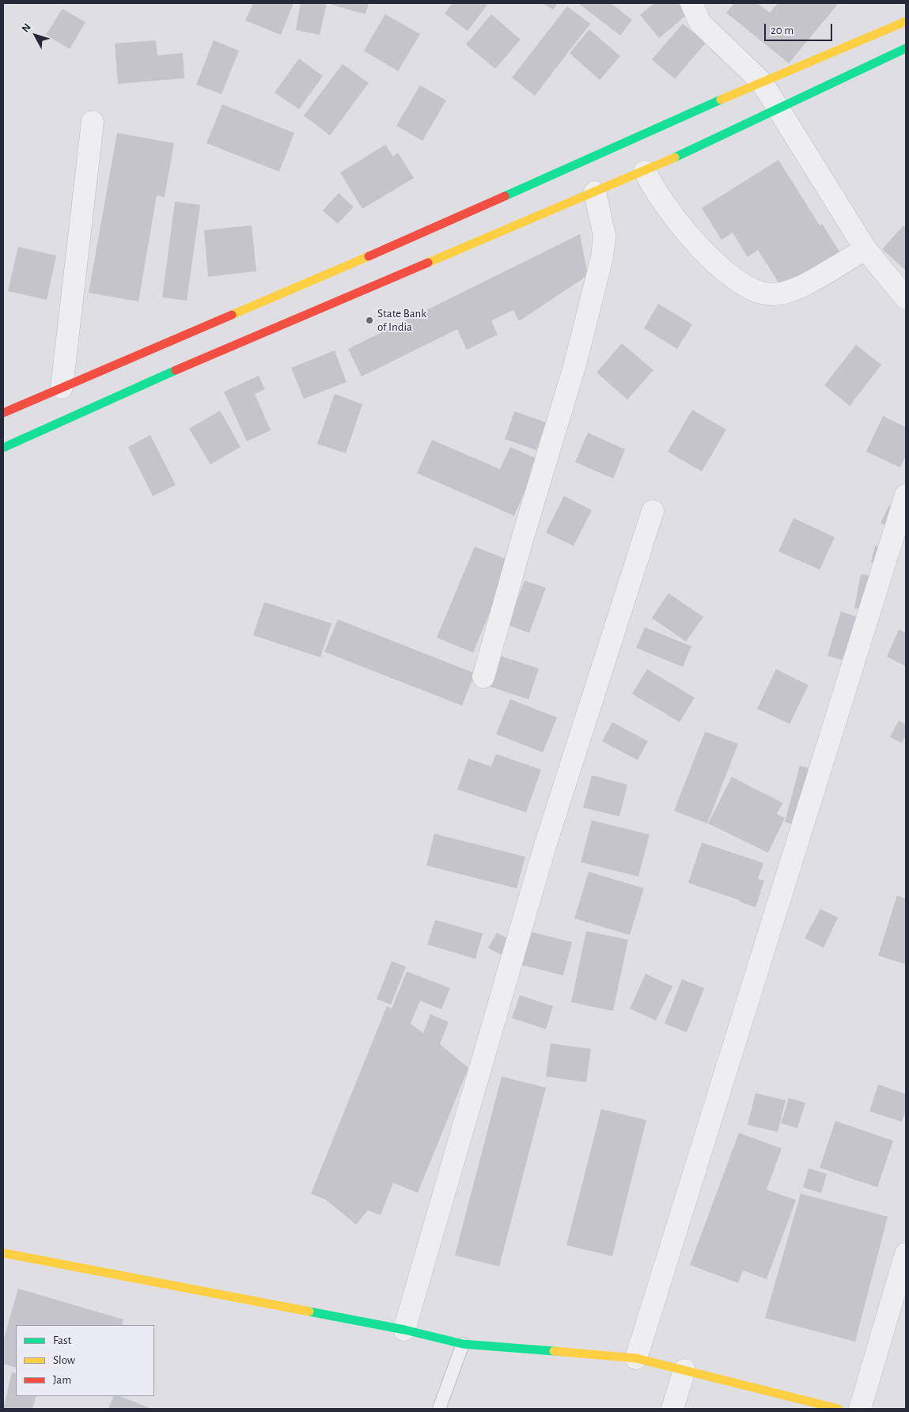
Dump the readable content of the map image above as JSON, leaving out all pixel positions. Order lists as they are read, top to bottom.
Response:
{
  "places": ["State Bank of India"],
  "legend": ["Fast", "Slow", "Jam"],
  "scale_bar": "20 m",
  "north": "top left"
}
